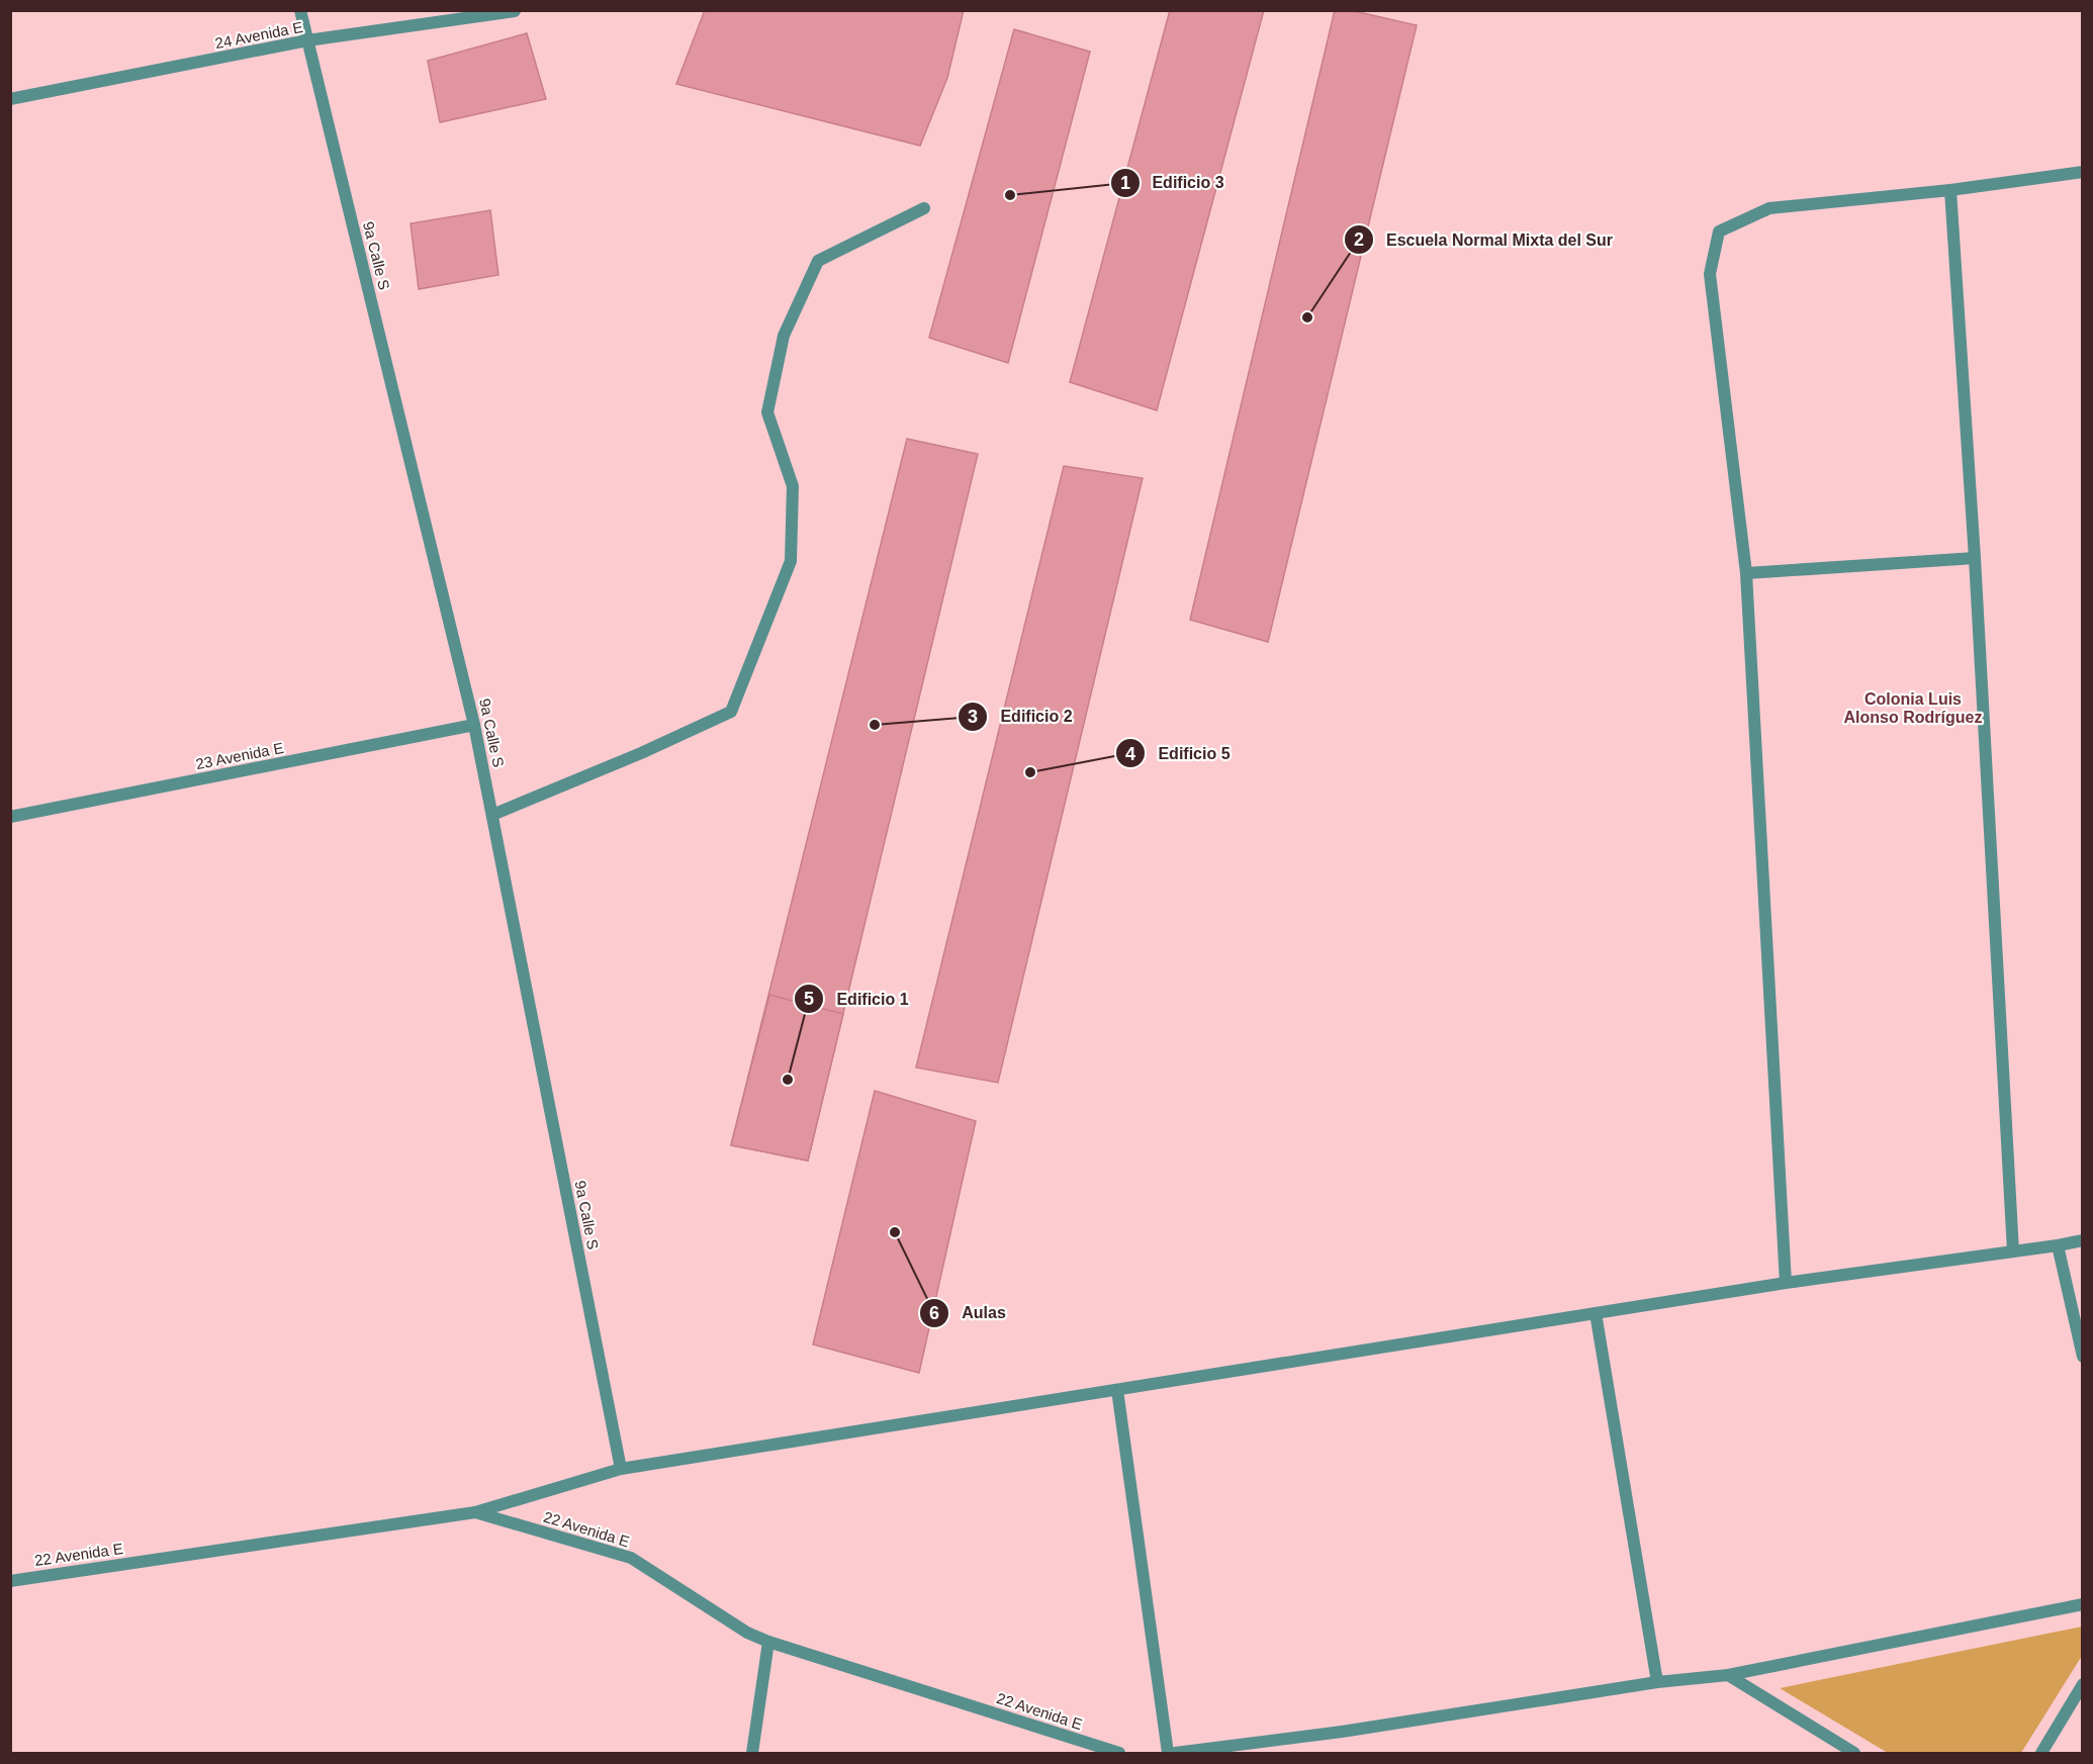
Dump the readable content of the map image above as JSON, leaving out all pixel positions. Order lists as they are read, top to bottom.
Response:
{
  "streets": {
    "street": [
      "24 Avenida E",
      "9a Calle S",
      "23 Avenida E",
      "22 Avenida E"
    ]
  },
  "crossings": [
    ["24 Avenida E", "9a Calle S"],
    ["9a Calle S", "23 Avenida E"]
  ],
  "districts": ["Colonia Luis Alonso Rodríguez"],
  "places": [
    "Edificio 3",
    "Escuela Normal Mixta del Sur",
    "Edificio 2",
    "Edificio 5",
    "Edificio 1",
    "Aulas"
  ]
}
